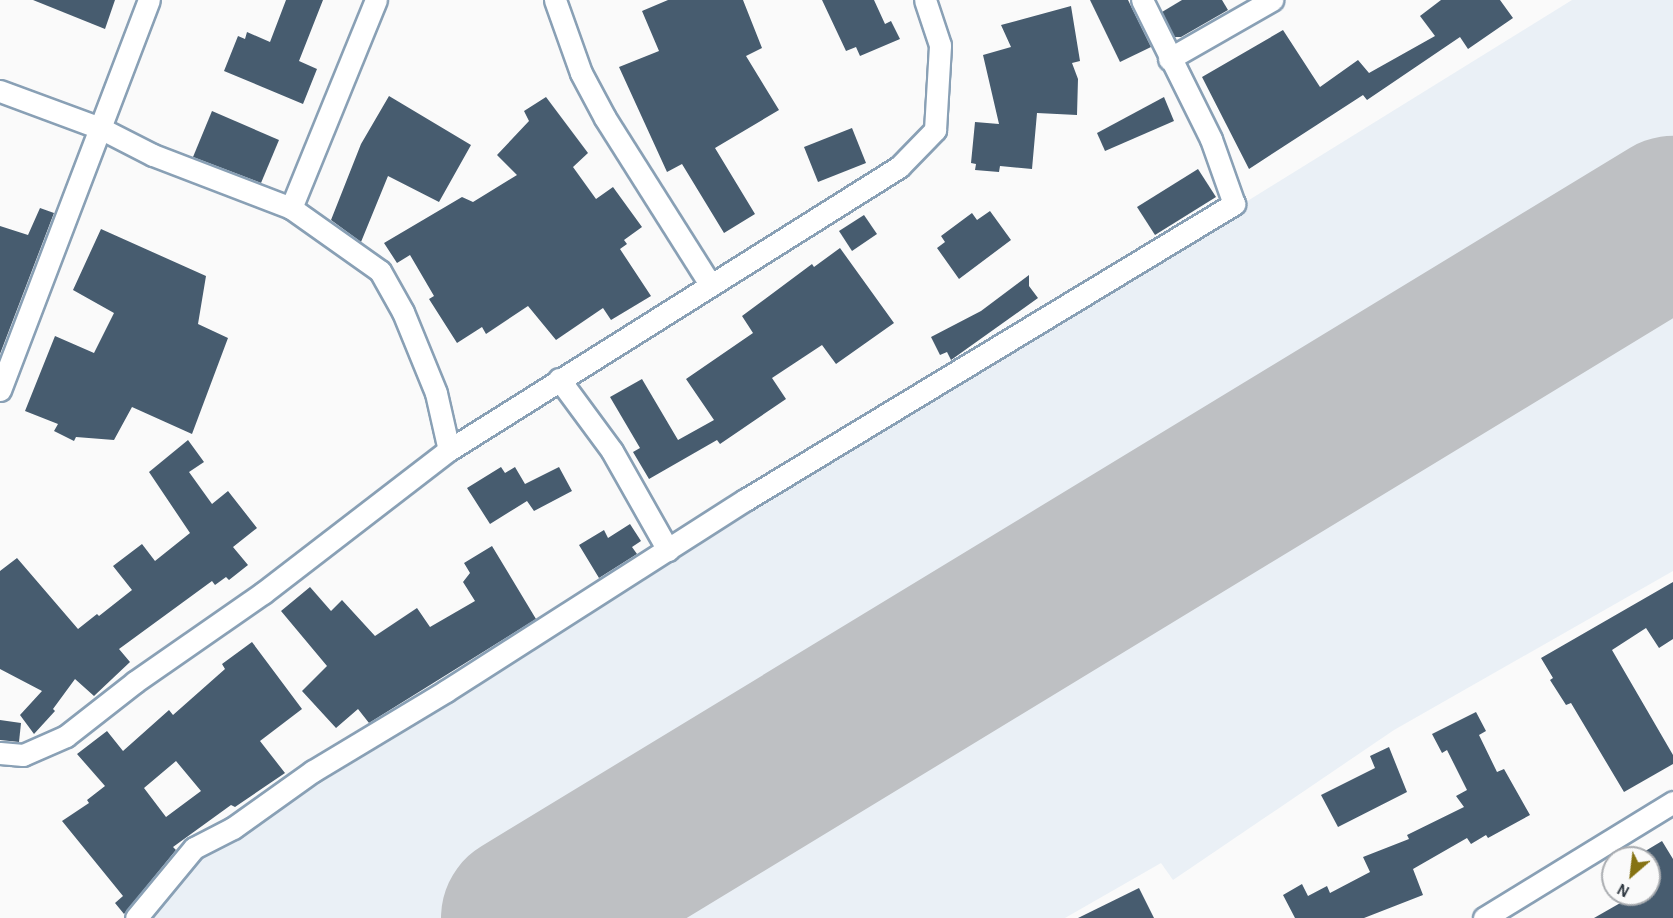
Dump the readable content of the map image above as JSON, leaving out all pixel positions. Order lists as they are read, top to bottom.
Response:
{
  "north": "bottom left"
}
